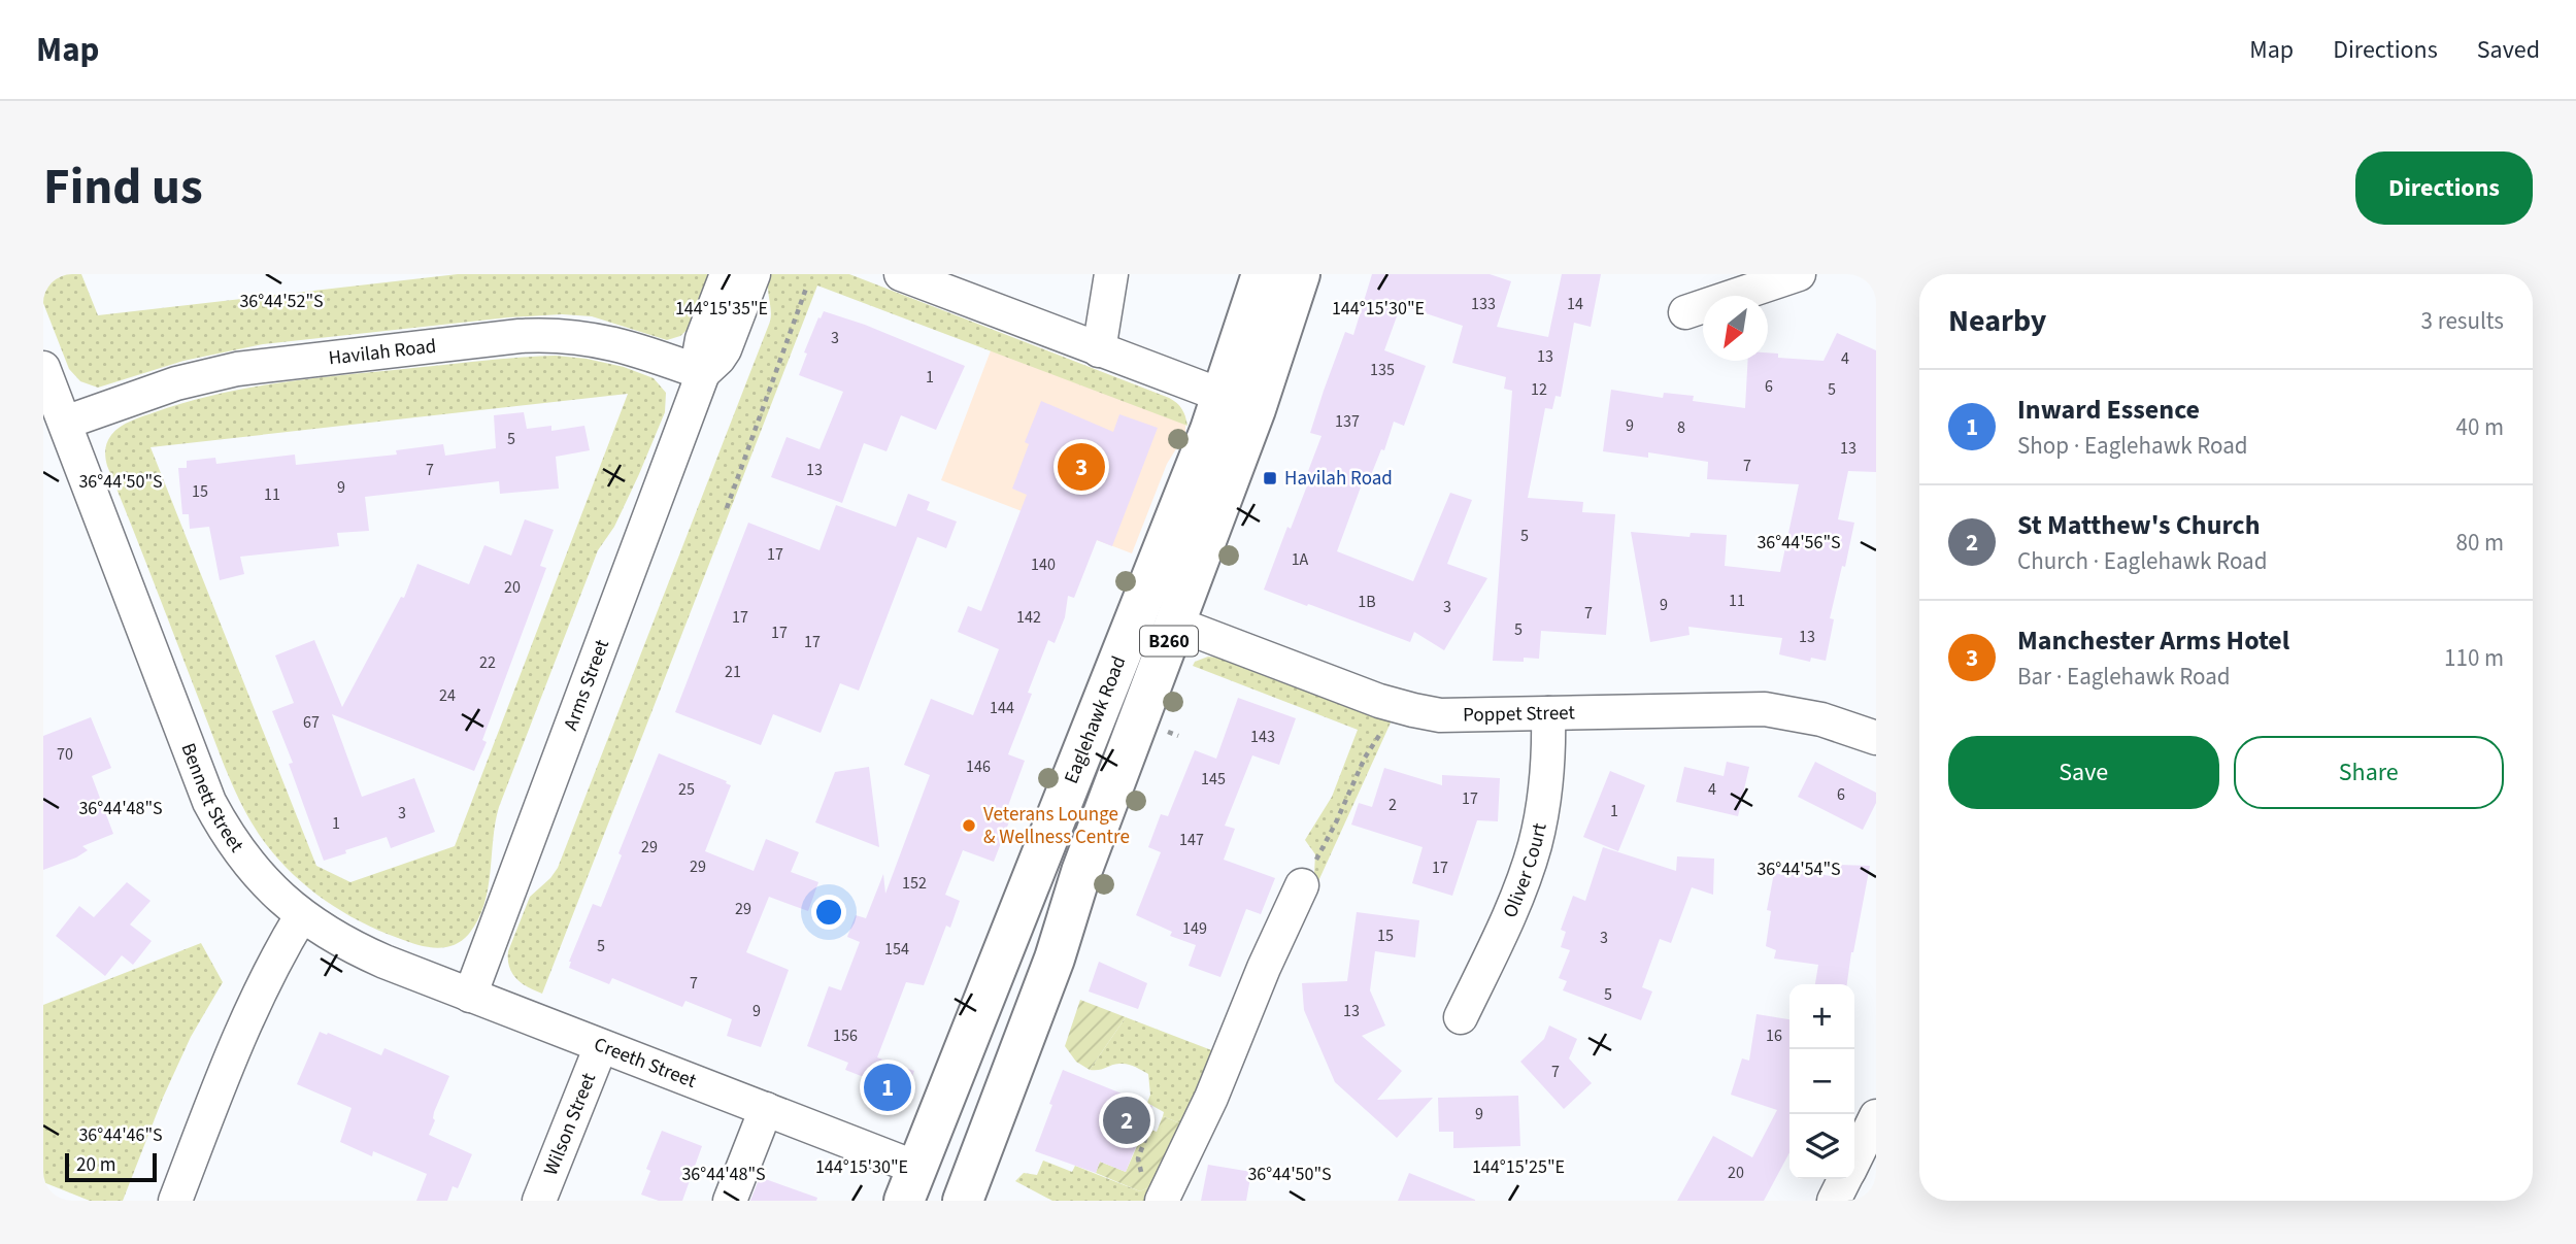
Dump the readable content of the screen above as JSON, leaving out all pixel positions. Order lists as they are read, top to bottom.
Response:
{
  "streets": {
    "main road": ["B260", "Eaglehawk Road", "Creeth Street"],
    "street": [
      "Havilah Road",
      "Arms Street",
      "Poppet Street",
      "Bennett Street",
      "Oliver Court",
      "Wilson Street"
    ]
  },
  "crossings": [
    ["Havilah Road", "Arms Street"],
    ["Havilah Road", "Bennett Street"],
    ["Arms Street", "Creeth Street"],
    ["Poppet Street", "Eaglehawk Road"],
    ["Poppet Street", "Oliver Court"],
    ["Eaglehawk Road", "Creeth Street"],
    ["Bennett Street", "Creeth Street"],
    ["Creeth Street", "Wilson Street"]
  ],
  "places": {
    "transit": ["Havilah Road"],
    "other": ["Veterans Lounge & Wellness Centre"]
  },
  "house_numbers": [
    "133",
    "14",
    "3",
    "13",
    "4",
    "135",
    "1",
    "6",
    "12",
    "5",
    "137",
    "9",
    "8",
    "5",
    "13",
    "7",
    "7",
    "13",
    "9",
    "15",
    "11",
    "5",
    "17",
    "1A",
    "140",
    "20",
    "11",
    "1B",
    "9",
    "3",
    "7",
    "17",
    "142",
    "5",
    "17",
    "13",
    "17",
    "22",
    "21",
    "24",
    "144",
    "67",
    "143",
    "70",
    "146",
    "145",
    "25",
    "4",
    "6",
    "17",
    "2",
    "1",
    "3",
    "1",
    "147",
    "29",
    "29",
    "17",
    "152",
    "29",
    "149",
    "15",
    "3",
    "5",
    "154",
    "7",
    "5",
    "9",
    "13",
    "156",
    "16",
    "7",
    "9",
    "20"
  ],
  "scale_bar": "20 m",
  "north": "bottom left",
  "page": {
    "header": "Map",
    "nav": ["Map", "Directions", "Saved"],
    "title": "Find us",
    "buttons": [
      "Directions",
      ["Save", "Share"]
    ],
    "heading": ["Nearby", "3 results"],
    "list": [
      {
        "mark": "1",
        "name": "Inward Essence",
        "note": "Shop · Eaglehawk Road",
        "value": "40 m"
      },
      {
        "mark": "2",
        "name": "St Matthew's Church",
        "note": "Church · Eaglehawk Road",
        "value": "80 m"
      },
      {
        "mark": "3",
        "name": "Manchester Arms Hotel",
        "note": "Bar · Eaglehawk Road",
        "value": "110 m"
      }
    ],
    "pins": ["3", "1", "2"],
    "map_buttons": ["+", "−"],
    "scale": "20 m"
  },
  "coordinates": [
    "36°44'52\"S",
    "144°15'35\"E",
    "144°15'30\"E",
    "36°44'50\"S",
    "36°44'56\"S",
    "36°44'48\"S",
    "36°44'54\"S",
    "36°44'46\"S",
    "144°15'25\"E"
  ]
}
